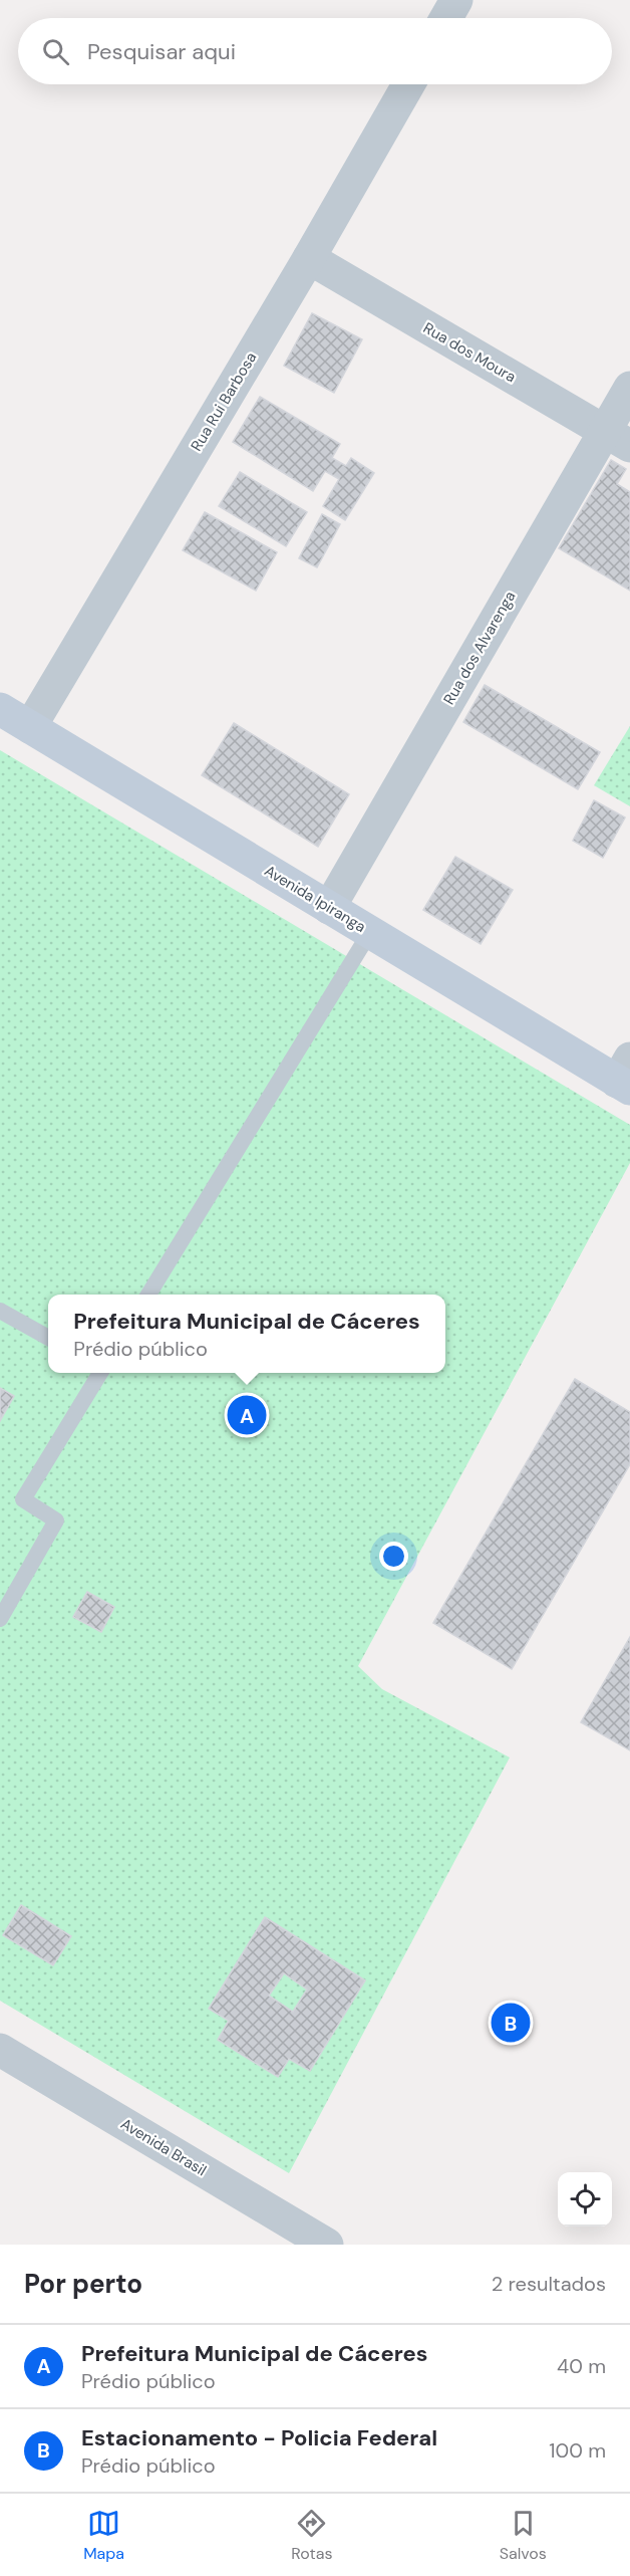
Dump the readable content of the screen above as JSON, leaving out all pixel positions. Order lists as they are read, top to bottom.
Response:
{
  "streets": {
    "street": [
      "Rua dos Moura",
      "Rua Rui Barbosa",
      "Rua dos Alvarenga",
      "Avenida Ipiranga",
      "Avenida Brasil"
    ]
  },
  "crossings": [
    ["Rua dos Moura", "Rua Rui Barbosa"],
    ["Rua dos Moura", "Rua dos Alvarenga"],
    ["Rua Rui Barbosa", "Avenida Ipiranga"],
    ["Rua dos Alvarenga", "Avenida Ipiranga"]
  ],
  "page": {
    "search": "Pesquisar aqui",
    "popup": ["Prefeitura Municipal de Cáceres", "Prédio público"],
    "pins": ["A", "B"],
    "heading": ["Por perto", "2 resultados"],
    "list": [
      {
        "mark": "A",
        "name": "Prefeitura Municipal de Cáceres",
        "note": "Prédio público",
        "value": "40 m"
      },
      {
        "mark": "B",
        "name": "Estacionamento - Policia Federal",
        "note": "Prédio público",
        "value": "100 m"
      }
    ],
    "nav": ["Mapa", "Rotas", "Salvos"]
  }
}
